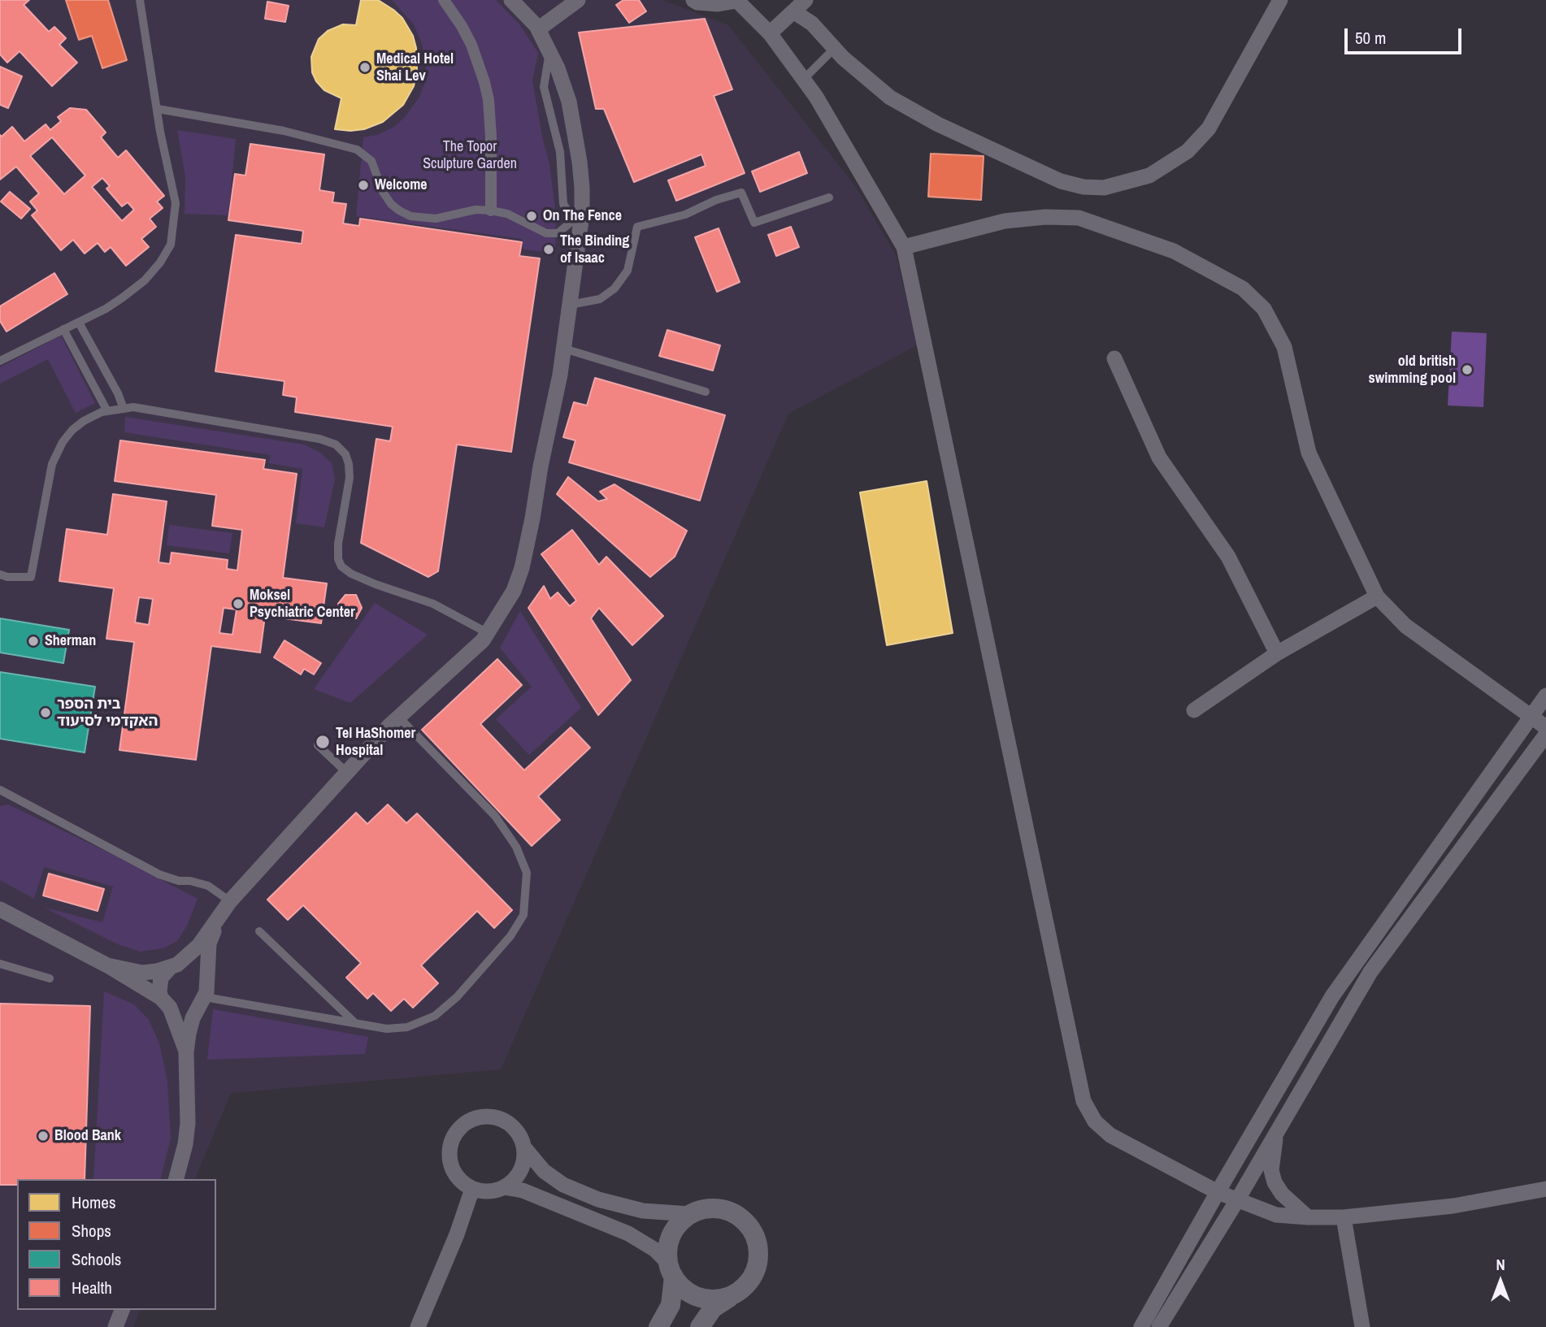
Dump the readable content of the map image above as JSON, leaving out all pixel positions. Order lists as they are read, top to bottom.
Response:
{
  "parks": ["The Topor Sculpture Garden"],
  "places": [
    "Medical Hotel Shai Lev",
    "Welcome",
    "On The Fence",
    "The Binding of Isaac",
    "old british swimming pool",
    "Moksel Psychiatric Center",
    "Sherman",
    "בית הספר האקדמי לסיעוד",
    "Tel HaShomer Hospital",
    "Blood Bank"
  ],
  "legend": [
    "Homes",
    "Shops",
    "Schools",
    "Health"
  ],
  "scale_bar": "50 m",
  "north": "top"
}
